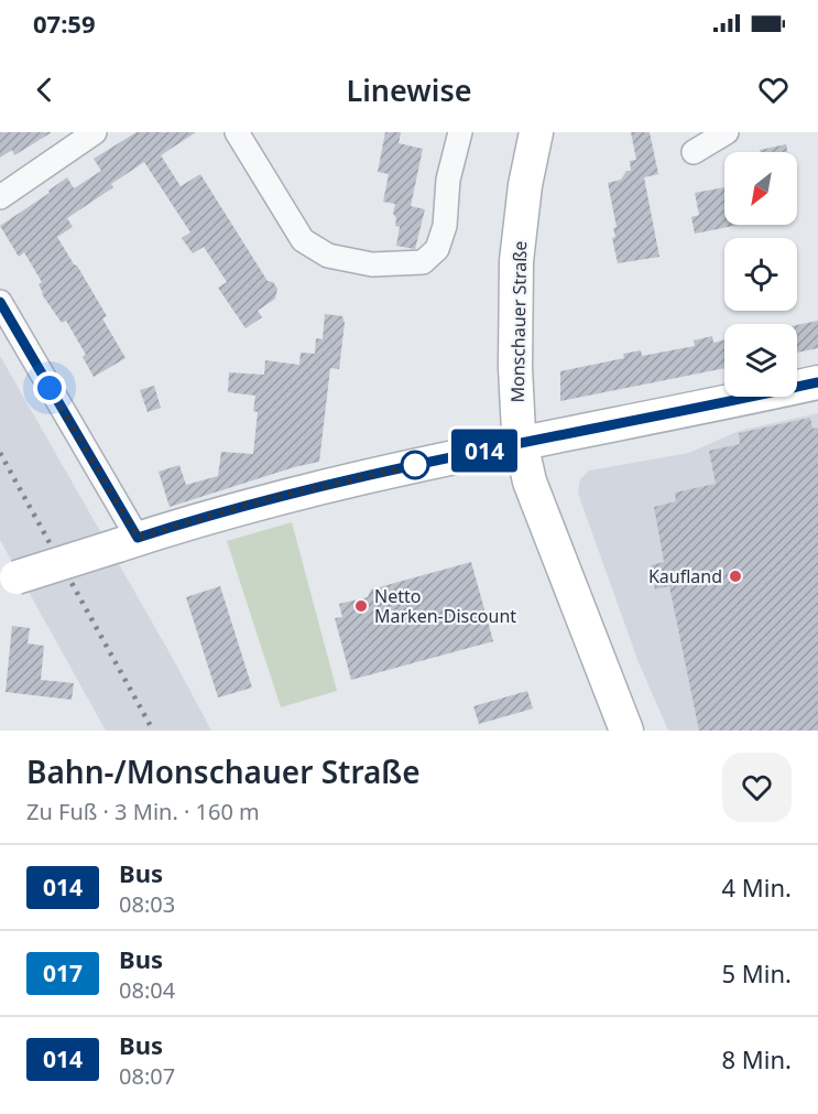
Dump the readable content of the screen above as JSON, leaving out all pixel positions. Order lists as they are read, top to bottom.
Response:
{
  "streets": {
    "street": ["Monschauer Straße"]
  },
  "places": ["Kaufland", "Netto Marken-Discount"],
  "lines": ["bus line 014"],
  "north": "bottom left",
  "page": {
    "status": "07:59",
    "header": "Linewise",
    "on_map": "014",
    "heading": ["Bahn-/Monschauer Straße", "Zu Fuß · 3 Min. · 160 m"],
    "list": [
      {
        "mark": "014",
        "name": "Bus",
        "note": "08:03",
        "value": "4 Min."
      },
      {
        "mark": "017",
        "name": "Bus",
        "note": "08:04",
        "value": "5 Min."
      },
      {
        "mark": "014",
        "name": "Bus",
        "note": "08:07",
        "value": "8 Min."
      }
    ]
  }
}
